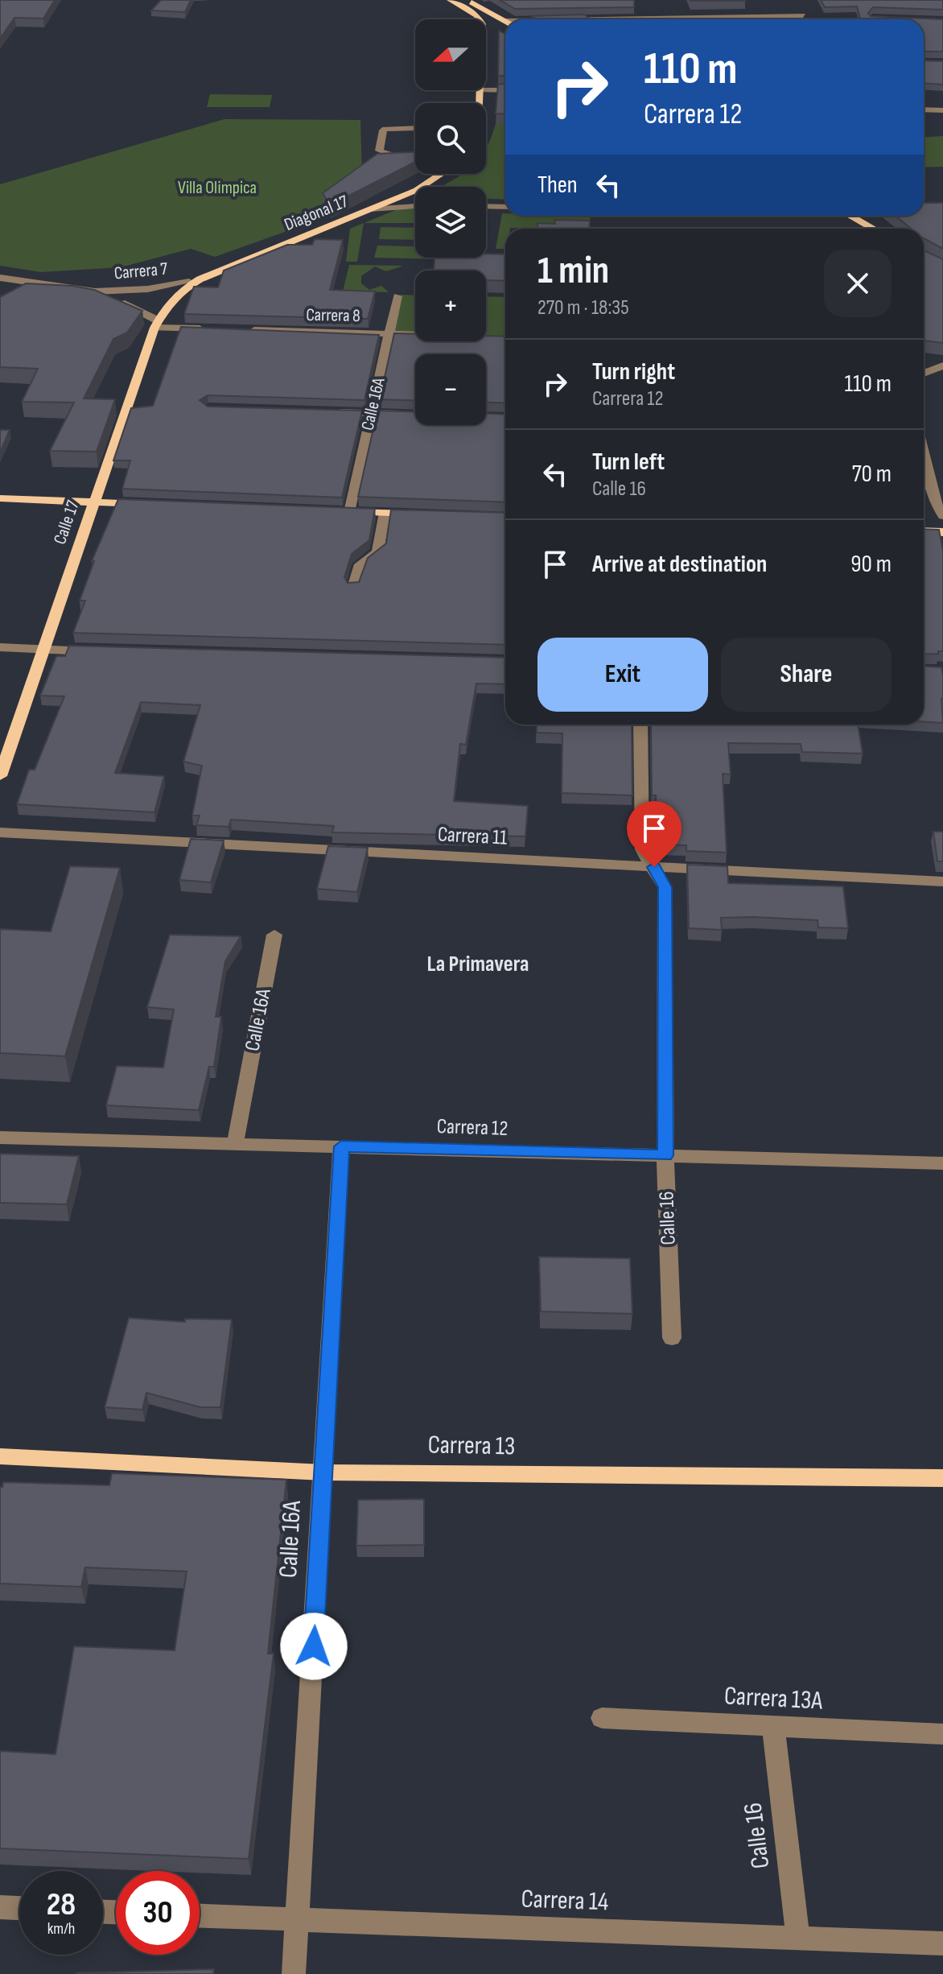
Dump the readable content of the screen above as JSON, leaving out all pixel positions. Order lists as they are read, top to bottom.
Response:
{
  "streets": {
    "main road": ["Diagonal 17", "Calle 17", "Carrera 13"],
    "street": [
      "Carrera 7",
      "Carrera 8",
      "Calle 16A",
      "Carrera 11",
      "Carrera 12",
      "Calle 16",
      "Carrera 13A",
      "Carrera 14"
    ]
  },
  "crossings": [
    ["Diagonal 17", "Carrera 7"],
    ["Diagonal 17", "Calle 17"],
    ["Carrera 7", "Calle 17"],
    ["Carrera 8", "Calle 16A"],
    ["Calle 16A", "Carrera 12"],
    ["Calle 16A", "Carrera 13"],
    ["Calle 16A", "Carrera 14"],
    ["Carrera 11", "Calle 16"],
    ["Carrera 12", "Calle 16"],
    ["Calle 16", "Carrera 13A"],
    ["Calle 16", "Carrera 14"]
  ],
  "districts": ["La Primavera"],
  "parks": ["Villa Olimpica"],
  "north": "left",
  "page": {
    "map_buttons": ["+", "−"],
    "turn": ["110 m", "Carrera 12"],
    "then": "Then",
    "heading": ["1 min", "270 m · 18:35"],
    "list": [
      {
        "name": "Turn right",
        "note": "Carrera 12",
        "value": "110 m"
      },
      {
        "name": "Turn left",
        "note": "Calle 16",
        "value": "70 m"
      },
      {
        "name": "Arrive at destination",
        "value": "90 m"
      }
    ],
    "buttons": ["Exit", "Share"],
    "speed": "28 km/h",
    "limit": "30"
  }
}
